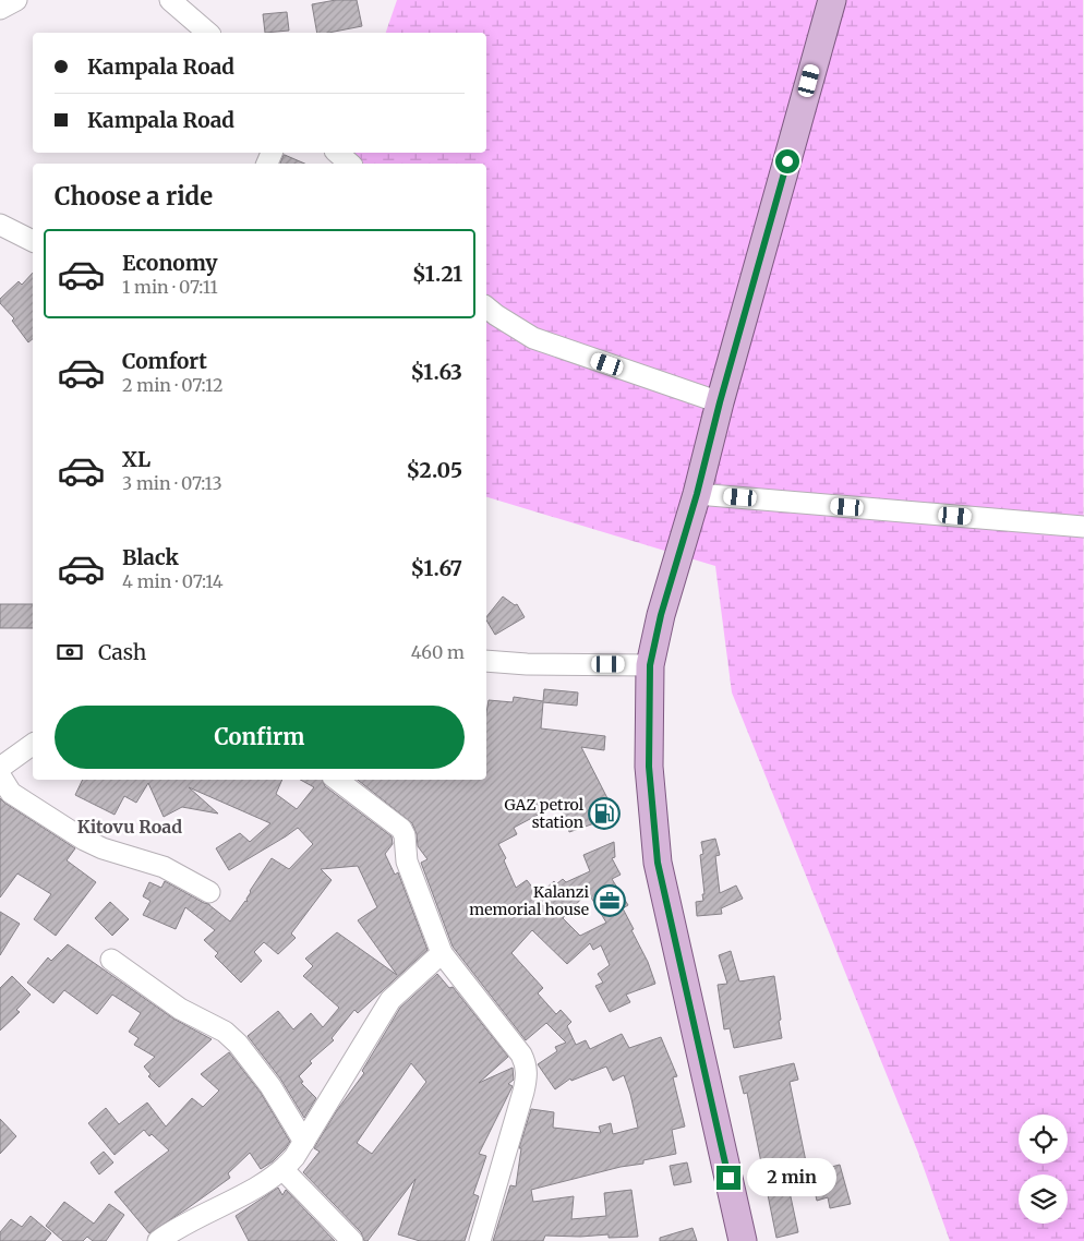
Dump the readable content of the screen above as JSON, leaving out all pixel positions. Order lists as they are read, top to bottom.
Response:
{
  "districts": ["Kitovu Road"],
  "places": {
    "fuel station": ["GAZ petrol station"],
    "office": ["Kalanzi memorial house"]
  },
  "page": {
    "banner": ["Kampala Road", "Kampala Road"],
    "heading": "Choose a ride",
    "list": [
      {
        "name": "Economy",
        "note": "1 min · 07:11",
        "value": "$1.21"
      },
      {
        "name": "Comfort",
        "note": "2 min · 07:12",
        "value": "$1.63"
      },
      {
        "name": "XL",
        "note": "3 min · 07:13",
        "value": "$2.05"
      },
      {
        "name": "Black",
        "note": "4 min · 07:14",
        "value": "$1.67"
      }
    ],
    "pay": ["Cash", "460 m"],
    "buttons": "Confirm",
    "bubble": "2 min"
  }
}
